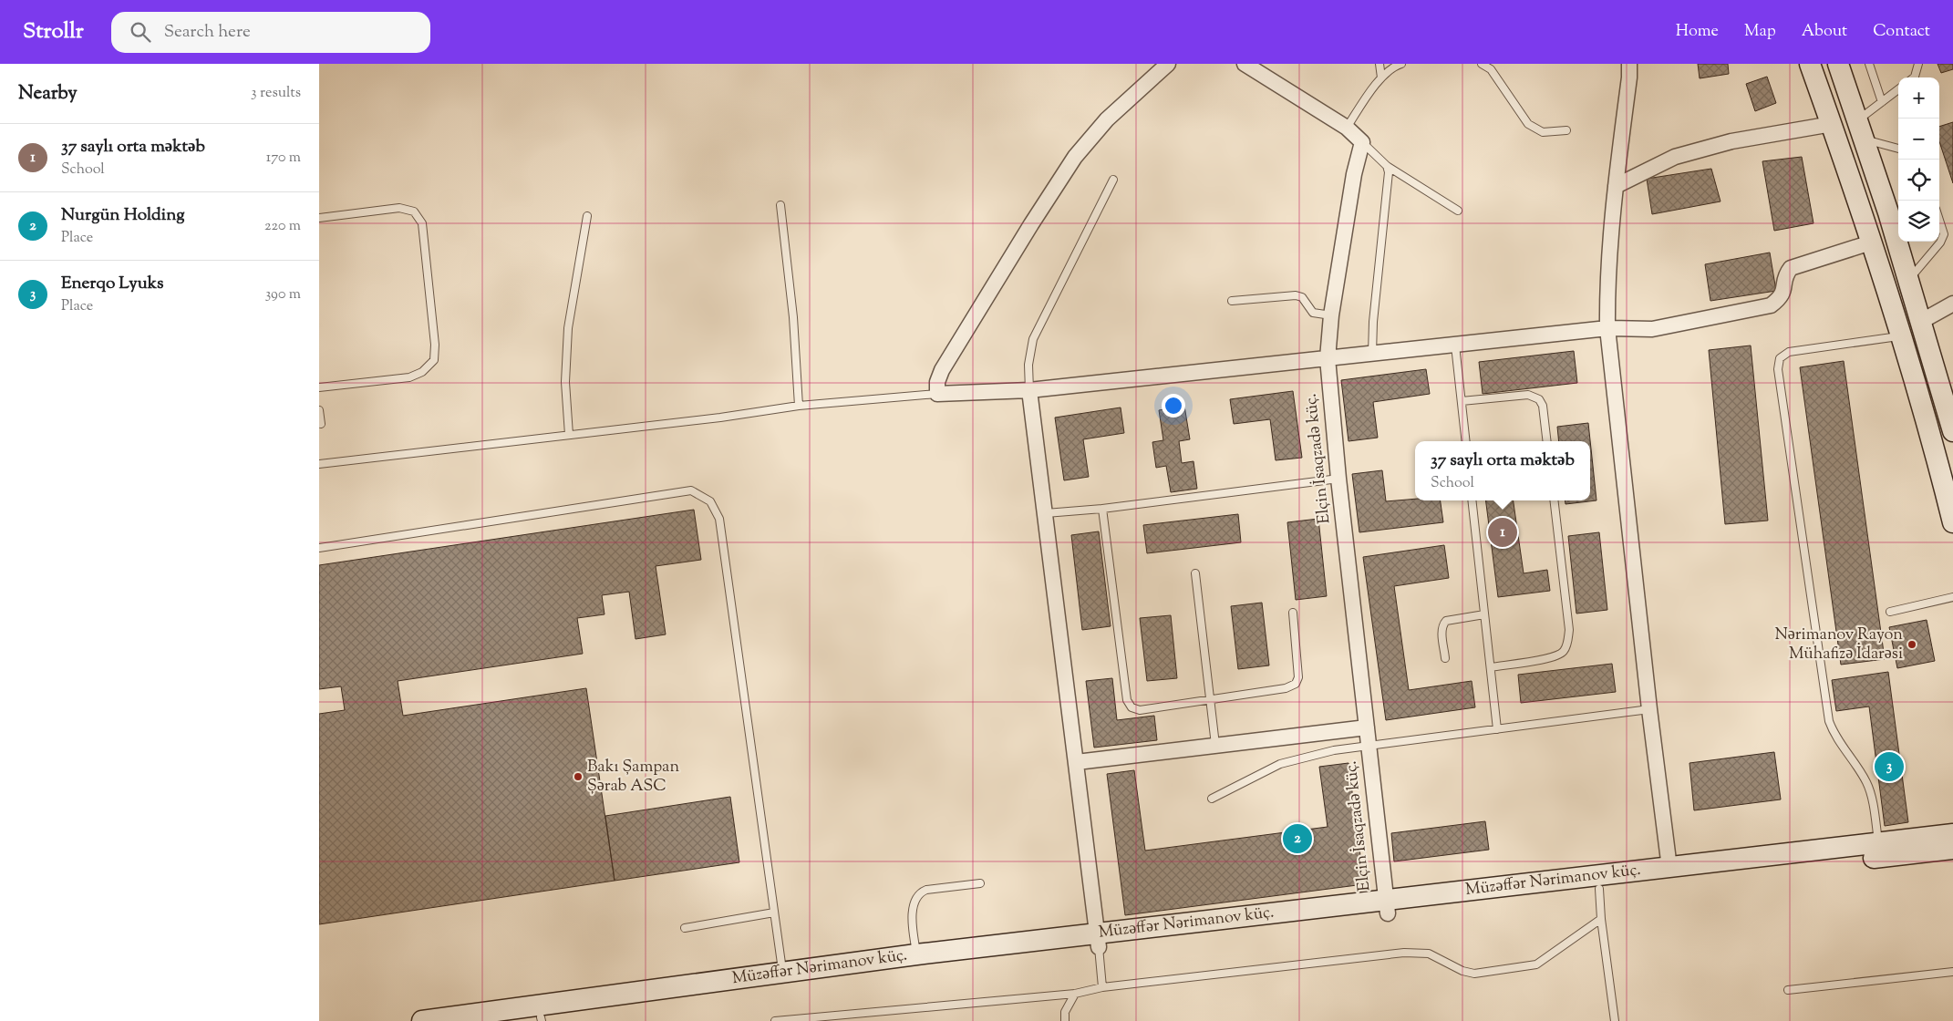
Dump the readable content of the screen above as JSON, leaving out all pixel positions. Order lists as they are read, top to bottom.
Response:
{
  "streets": {
    "main road": ["Müzəffər Nərimanov küç."],
    "street": ["Elçin İsaqzadə küç."]
  },
  "crossings": [
    ["Elçin İsaqzadə küç.", "Müzəffər Nərimanov küç."]
  ],
  "places": ["Nərimanov Rayon Mühafizə İdarəsi", "Bakı Şampan Şərab ASC"],
  "page": {
    "header": "Strollr",
    "search": "Search here",
    "nav": [
      "Home",
      "Map",
      "About",
      "Contact"
    ],
    "heading": ["Nearby", "3 results"],
    "map_buttons": ["+", "−"],
    "list": [
      {
        "mark": "1",
        "name": "37 saylı orta məktəb",
        "note": "School",
        "value": "170 m"
      },
      {
        "mark": "2",
        "name": "Nurgün Holding",
        "note": "Place",
        "value": "220 m"
      },
      {
        "mark": "3",
        "name": "Enerqo Lyuks",
        "note": "Place",
        "value": "390 m"
      }
    ],
    "popup": ["37 saylı orta məktəb", "School"],
    "pins": ["1", "3", "2"]
  }
}
